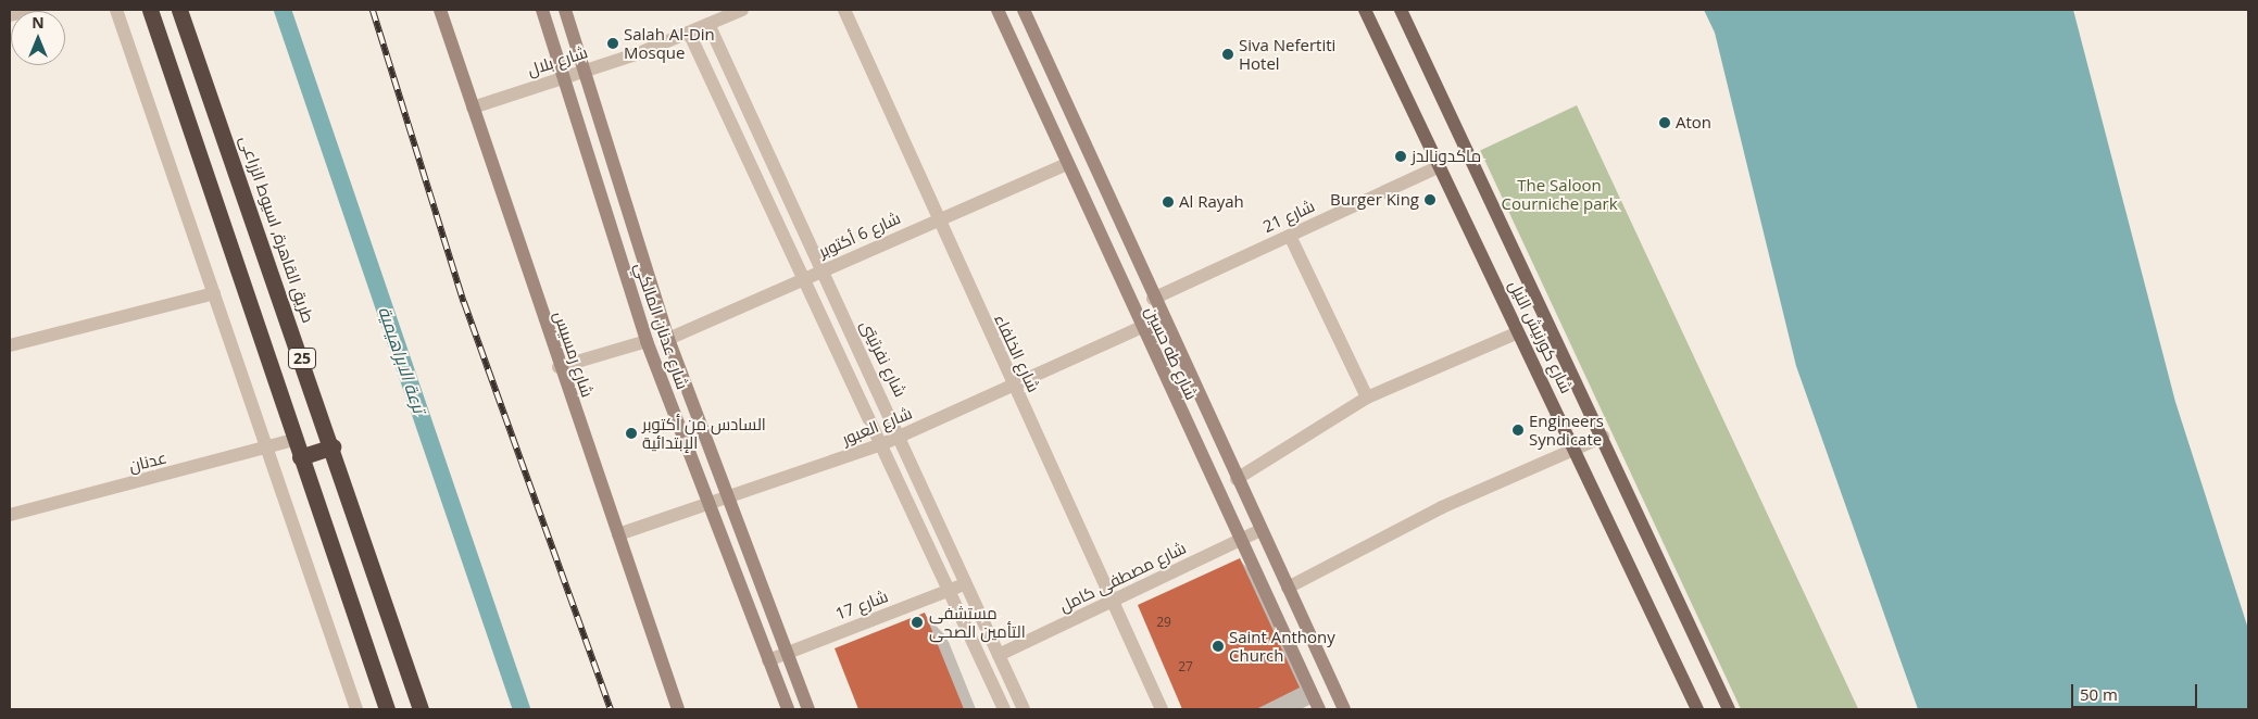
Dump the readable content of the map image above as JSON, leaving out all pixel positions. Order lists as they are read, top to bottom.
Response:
{
  "streets": {
    "highway": ["طريق القاهرة, اسيوط الزراعى", "25"],
    "main road": [
      "شارع عدنان المالكي",
      "شارع كورنيش النيل",
      "شارع طه حسين",
      "شارع رمسيس"
    ],
    "street": [
      "شارع بلال",
      "شارع 21",
      "شارع 6 أكتوبر",
      "شارع الخلفاء",
      "شارع نفرتيتى",
      "شارع العبور",
      "عدنان",
      "شارع مصطفى كامل",
      "شارع 17"
    ]
  },
  "crossings": [
    ["شارع بلال", "شارع عدنان المالكي"],
    ["شارع بلال", "شارع رمسيس"],
    ["شارع بلال", "شارع نفرتيتى"],
    ["شارع 21", "شارع كورنيش النيل"],
    ["شارع 21", "شارع طه حسين"],
    ["شارع 6 أكتوبر", "شارع عدنان المالكي"],
    ["شارع 6 أكتوبر", "شارع الخلفاء"],
    ["شارع 6 أكتوبر", "شارع طه حسين"],
    ["شارع 6 أكتوبر", "شارع نفرتيتى"],
    ["شارع عدنان المالكي", "شارع العبور"],
    ["شارع عدنان المالكي", "شارع 17"],
    ["شارع الخلفاء", "شارع العبور"],
    ["شارع الخلفاء", "شارع مصطفى كامل"],
    ["شارع طه حسين", "شارع العبور"],
    ["شارع طه حسين", "شارع مصطفى كامل"],
    ["شارع رمسيس", "شارع العبور"],
    ["25", "عدنان"],
    ["شارع نفرتيتى", "شارع العبور"],
    ["شارع نفرتيتى", "شارع مصطفى كامل"],
    ["شارع نفرتيتى", "شارع 17"]
  ],
  "water": ["ترعة الابراهيمية"],
  "parks": ["The Saloon Courniche park"],
  "places": [
    "Salah Al-Din Mosque",
    "Siva Nefertiti Hotel",
    "Aton",
    "ماكدونالدز",
    "Burger King",
    "Al Rayah",
    "Engineers Syndicate",
    "السادس من أكتوبر الإبتدائية",
    "مستشفى التأمين الصحى",
    "Saint Anthony Church"
  ],
  "house_numbers": ["29", "27"],
  "scale_bar": "50 m",
  "north": "top"
}
